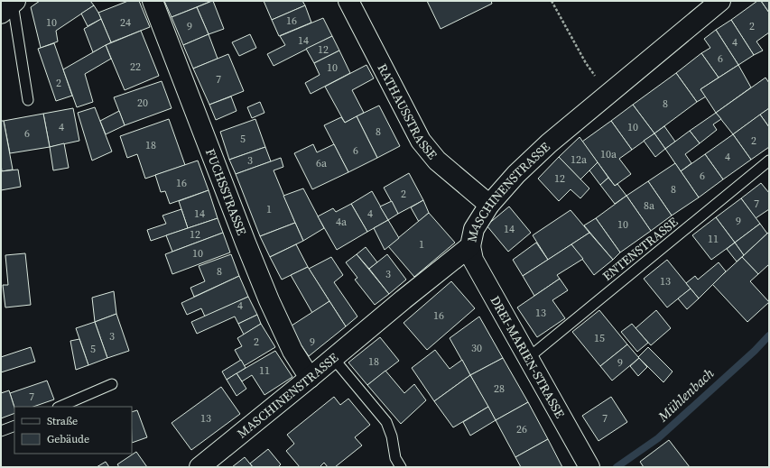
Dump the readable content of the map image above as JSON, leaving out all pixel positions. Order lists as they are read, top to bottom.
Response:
{
  "streets": {
    "street": [
      "RATHAUSSTRASSE",
      "FUCHSSTRASSE",
      "MASCHINENSTRASSE",
      "DREI-MARIEN-STRASSE"
    ],
    "lane": ["ENTENSTRASSE"]
  },
  "crossings": [
    ["RATHAUSSTRASSE", "MASCHINENSTRASSE"],
    ["FUCHSSTRASSE", "MASCHINENSTRASSE"],
    ["MASCHINENSTRASSE", "DREI-MARIEN-STRASSE"],
    ["ENTENSTRASSE", "DREI-MARIEN-STRASSE"]
  ],
  "water": ["Mühlenbach"],
  "house_numbers": [
    "16",
    "10",
    "24",
    "9",
    "2",
    "14",
    "4",
    "12",
    "6",
    "22",
    "10",
    "7",
    "2",
    "20",
    "8",
    "4",
    "10",
    "8",
    "6",
    "5",
    "2",
    "18",
    "6",
    "10a",
    "4",
    "12a",
    "3",
    "6a",
    "6",
    "12",
    "16",
    "8",
    "2",
    "7",
    "8a",
    "1",
    "14",
    "4",
    "9",
    "4a",
    "10",
    "14",
    "12",
    "11",
    "1",
    "10",
    "8",
    "3",
    "13",
    "4",
    "13",
    "16",
    "3",
    "15",
    "2",
    "9",
    "30",
    "5",
    "18",
    "9",
    "11",
    "28",
    "7",
    "13",
    "7",
    "26"
  ],
  "legend": ["Straße", "Gebäude"]
}
